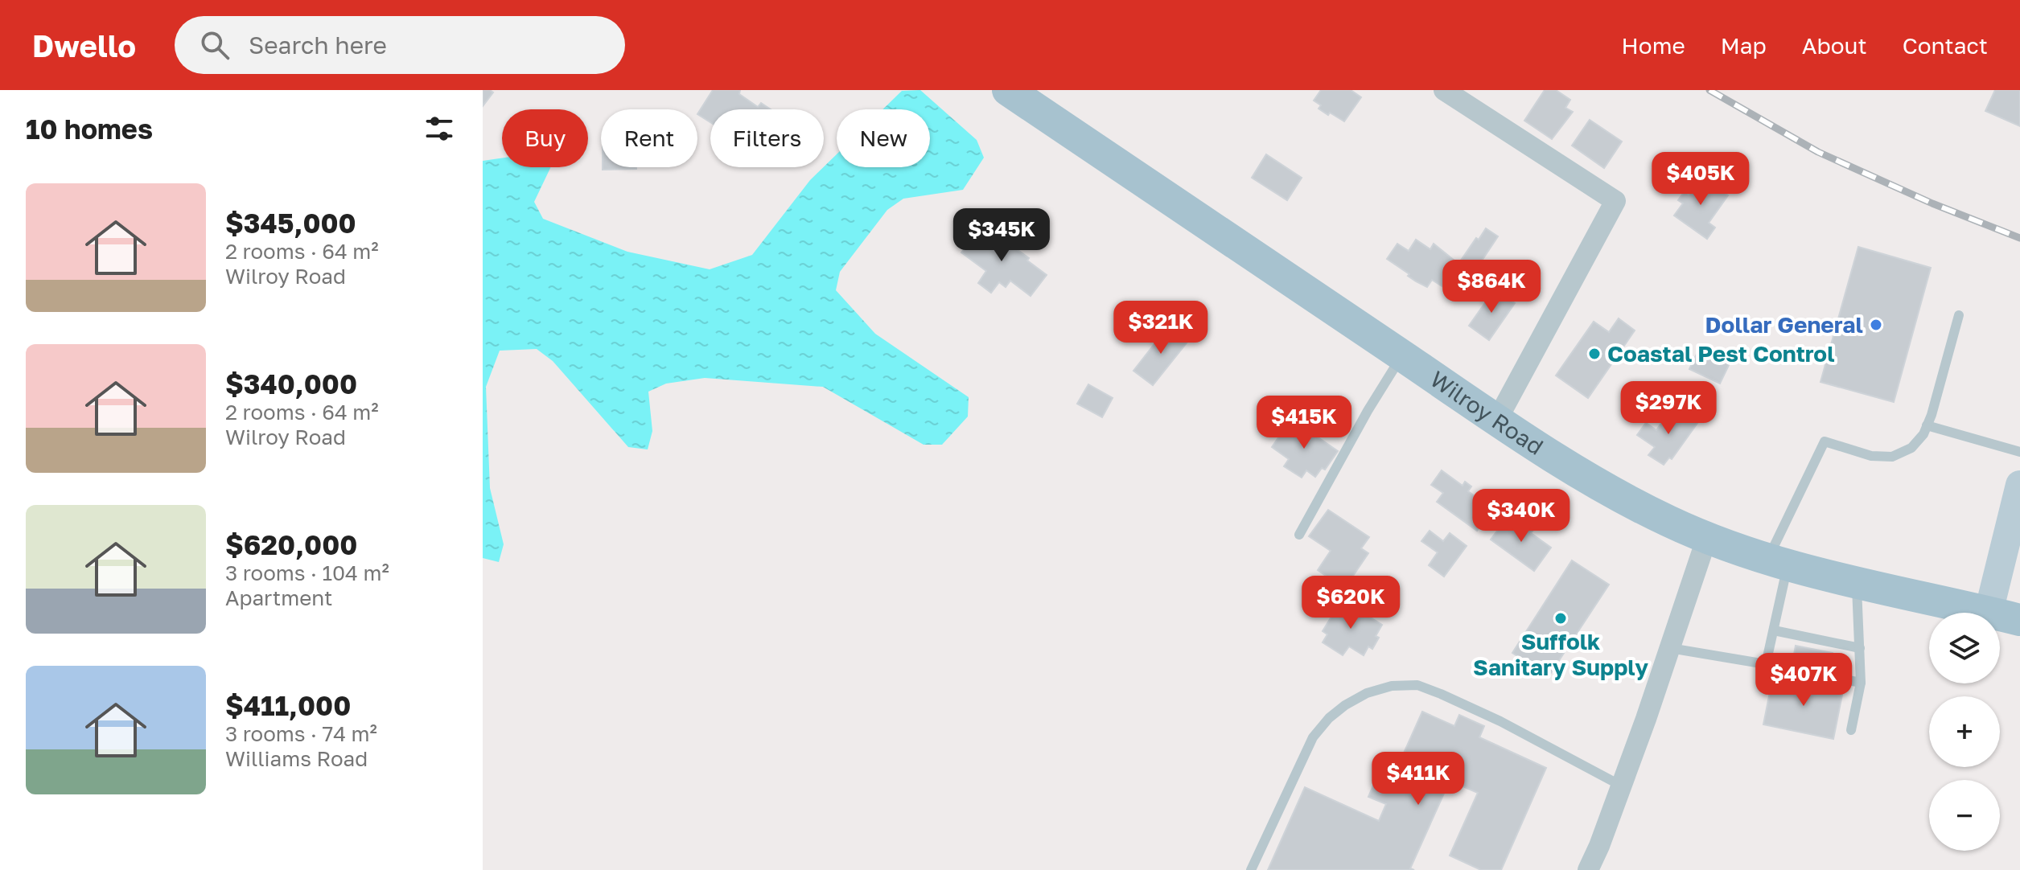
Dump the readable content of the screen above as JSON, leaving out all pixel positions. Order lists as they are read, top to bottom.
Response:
{
  "streets": {
    "main road": ["Wilroy Road"]
  },
  "places": ["Dollar General", "Coastal Pest Control", "Suffolk Sanitary Supply"],
  "page": {
    "header": "Dwello",
    "search": "Search here",
    "nav": [
      "Home",
      "Map",
      "About",
      "Contact"
    ],
    "heading": "10 homes",
    "chip": [
      "Buy",
      "Rent",
      "Filters",
      "New"
    ],
    "price": [
      "$405K",
      "$345K",
      "$864K",
      "$321K",
      "$297K",
      "$415K",
      "$340K",
      "$620K",
      "$407K",
      "$411K"
    ],
    "list": [
      {
        "name": "$345,000",
        "note": "2 rooms · 64 m² · Wilroy Road"
      },
      {
        "name": "$340,000",
        "note": "2 rooms · 64 m² · Wilroy Road"
      },
      {
        "name": "$620,000",
        "note": "3 rooms · 104 m² · Apartment"
      },
      {
        "name": "$411,000",
        "note": "3 rooms · 74 m² · Williams Road"
      }
    ],
    "map_buttons": ["+", "−"]
  }
}
